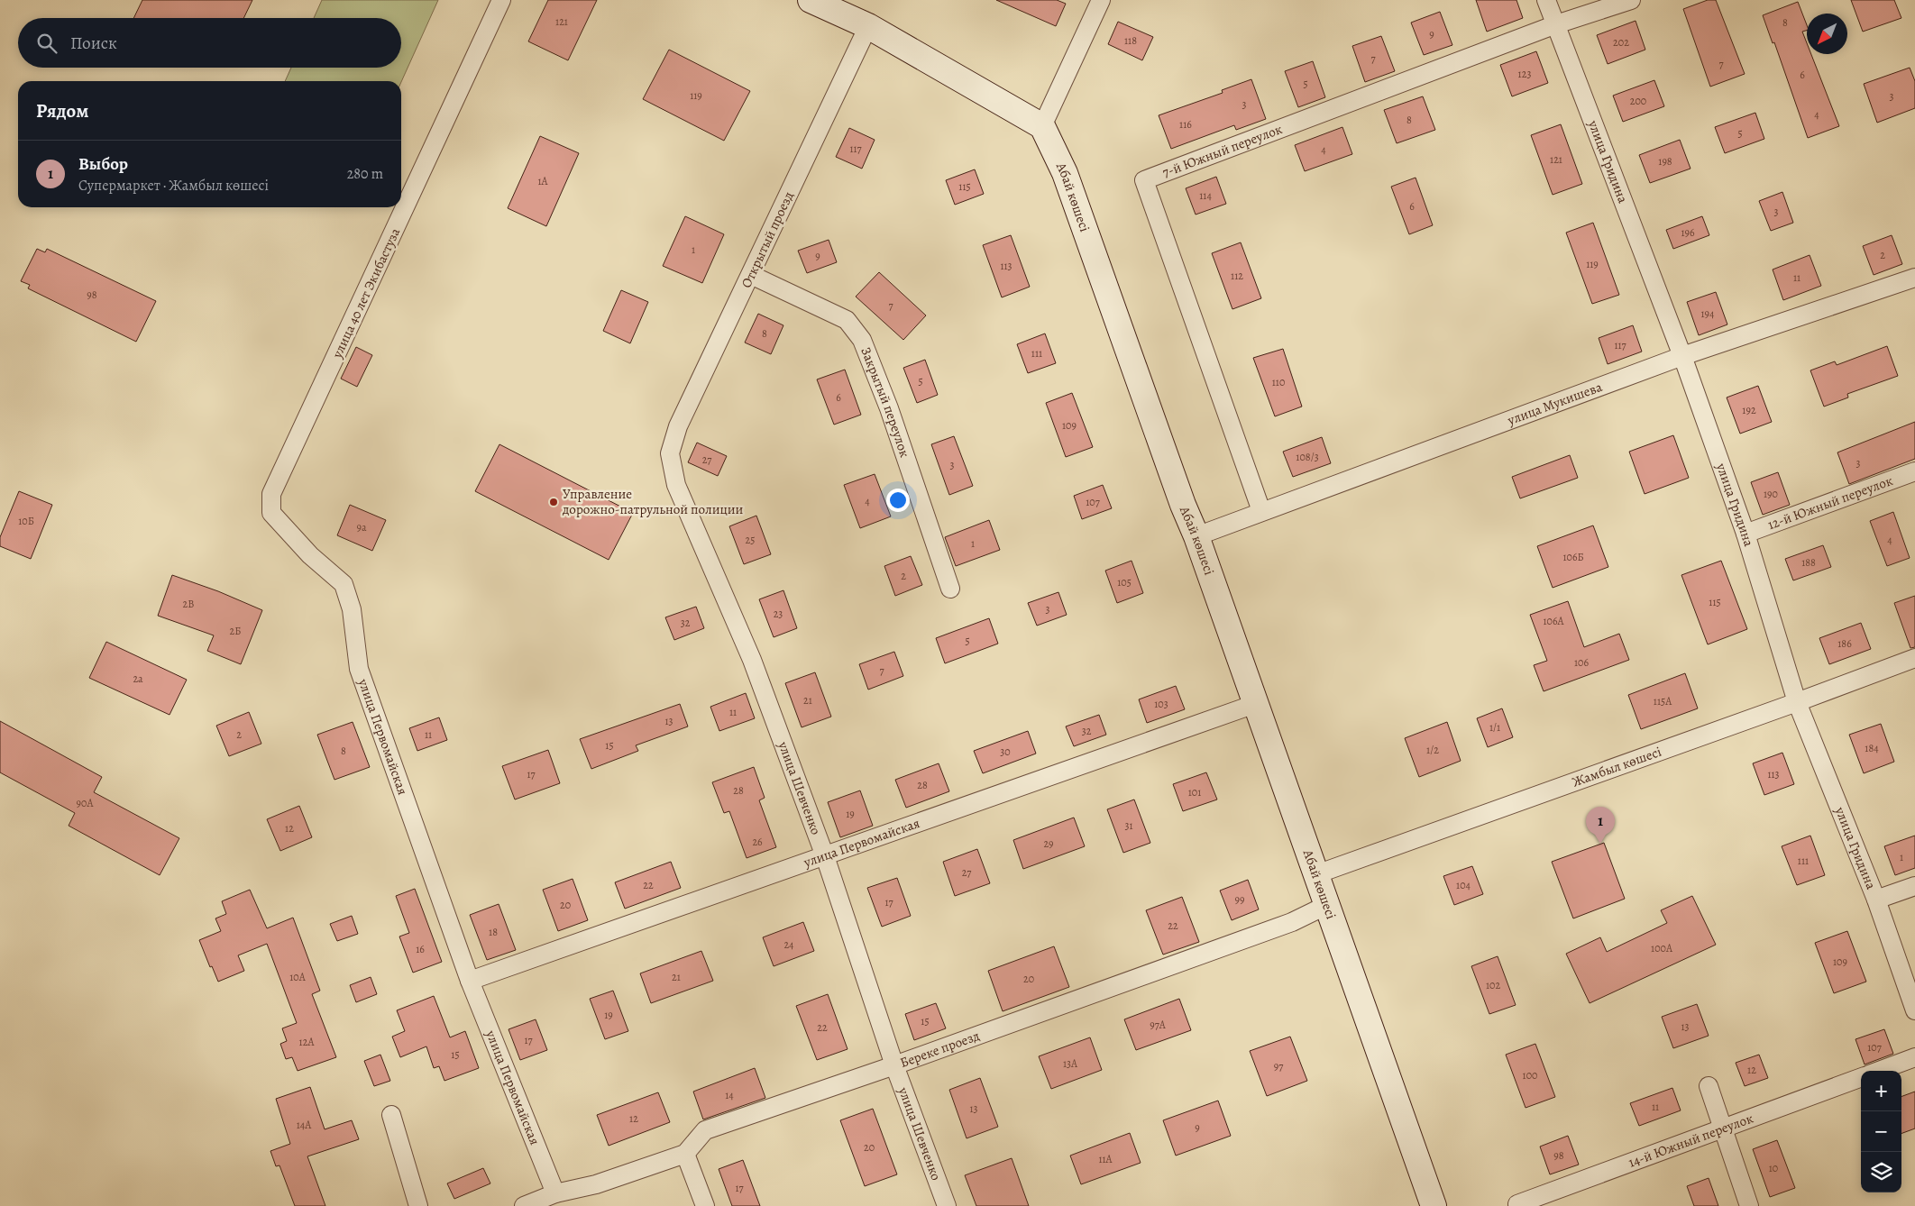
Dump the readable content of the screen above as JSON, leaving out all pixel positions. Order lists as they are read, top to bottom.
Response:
{
  "streets": {
    "street": [
      "7-й Южный переулок",
      "улица Гридина",
      "Абай көшесі",
      "Открытый проезд",
      "улица 40 лет Экибастуза",
      "Закрытый переулок",
      "улица Мукишева",
      "12-й Южный переулок",
      "улица Первомайская",
      "Жамбыл көшесі",
      "улица Шевченко",
      "Береке проезд",
      "14-й Южный переулок"
    ]
  },
  "crossings": [
    ["7-й Южный переулок", "улица Гридина"],
    ["7-й Южный переулок", "улица Мукишева"],
    ["улица Гридина", "улица Мукишева"],
    ["улица Гридина", "12-й Южный переулок"],
    ["улица Гридина", "Жамбыл көшесі"],
    ["Абай көшесі", "улица Мукишева"],
    ["Абай көшесі", "улица Первомайская"],
    ["Абай көшесі", "Жамбыл көшесі"],
    ["Абай көшесі", "Береке проезд"],
    ["Открытый проезд", "Закрытый переулок"],
    ["Открытый проезд", "улица Шевченко"],
    ["улица 40 лет Экибастуза", "улица Первомайская"],
    ["улица Первомайская", "улица Шевченко"],
    ["улица Шевченко", "Береке проезд"]
  ],
  "places": ["Управление дорожно-патрульной полиции"],
  "house_numbers": [
    "121",
    "8",
    "9",
    "118",
    "202",
    "7",
    "7",
    "123",
    "6",
    "5",
    "119",
    "3",
    "200",
    "3",
    "4",
    "8",
    "116",
    "5",
    "117",
    "4",
    "121",
    "198",
    "1А",
    "115",
    "114",
    "6",
    "3",
    "196",
    "1",
    "2",
    "9",
    "119",
    "113",
    "112",
    "11",
    "98",
    "7",
    "194",
    "8",
    "117",
    "111",
    "5",
    "110",
    "6",
    "192",
    "109",
    "108/3",
    "27",
    "3",
    "3",
    "190",
    "4",
    "107",
    "10Б",
    "9а",
    "25",
    "4",
    "1",
    "106Б",
    "188",
    "2",
    "105",
    "115",
    "2В",
    "3",
    "23",
    "106А",
    "32",
    "2Б",
    "5",
    "186",
    "106",
    "7",
    "2а",
    "21",
    "115А",
    "103",
    "11",
    "13",
    "1/1",
    "32",
    "2",
    "11",
    "15",
    "184",
    "1/2",
    "8",
    "30",
    "17",
    "113",
    "28",
    "28",
    "101",
    "90А",
    "19",
    "31",
    "12",
    "26",
    "29",
    "1",
    "111",
    "27",
    "22",
    "104",
    "99",
    "17",
    "20",
    "22",
    "18",
    "24",
    "100А",
    "16",
    "109",
    "10А",
    "21",
    "20",
    "102",
    "19",
    "15",
    "97А",
    "13",
    "22",
    "17",
    "12А",
    "107",
    "15",
    "13А",
    "97",
    "12",
    "100",
    "14",
    "11",
    "13",
    "12",
    "14А",
    "9",
    "20",
    "98",
    "11А",
    "10",
    "17"
  ],
  "north": "bottom left",
  "page": {
    "search": "Поиск",
    "heading": "Рядом",
    "list": [
      {
        "mark": "1",
        "name": "Выбор",
        "note": "Супермаркет · Жамбыл көшесі",
        "value": "280 m"
      }
    ],
    "pins": "1",
    "map_buttons": ["+", "−"]
  }
}
